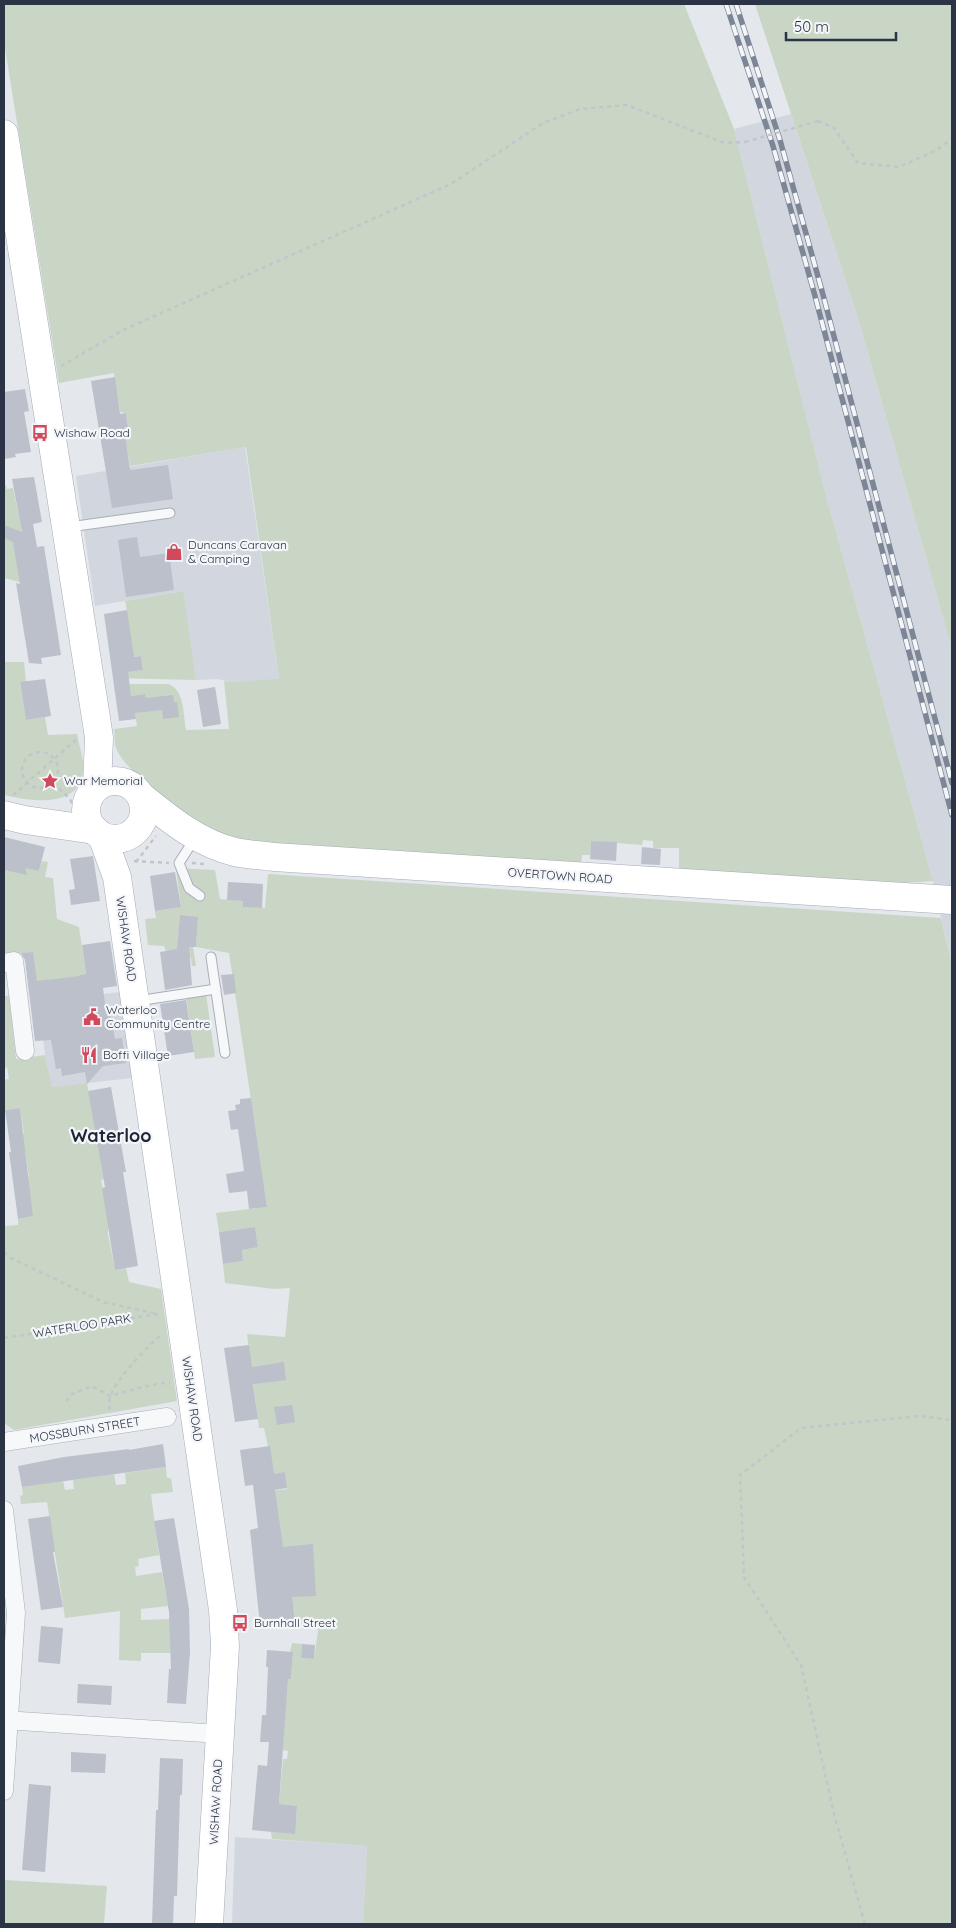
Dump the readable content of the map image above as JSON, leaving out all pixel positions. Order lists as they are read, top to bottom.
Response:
{
  "streets": {
    "main road": ["OVERTOWN ROAD", "WISHAW ROAD"],
    "street": ["MOSSBURN STREET"],
    "path": ["WATERLOO PARK"]
  },
  "crossings": [
    ["OVERTOWN ROAD", "WISHAW ROAD"]
  ],
  "districts": ["Waterloo"],
  "places": {
    "bus stop": ["Wishaw Road", "Burnhall Street"],
    "shop": ["Duncans Caravan & Camping"],
    "place": ["War Memorial"],
    "public building": ["Waterloo Community Centre"],
    "restaurant": ["Boffi Village"]
  },
  "scale_bar": "50 m"
}
